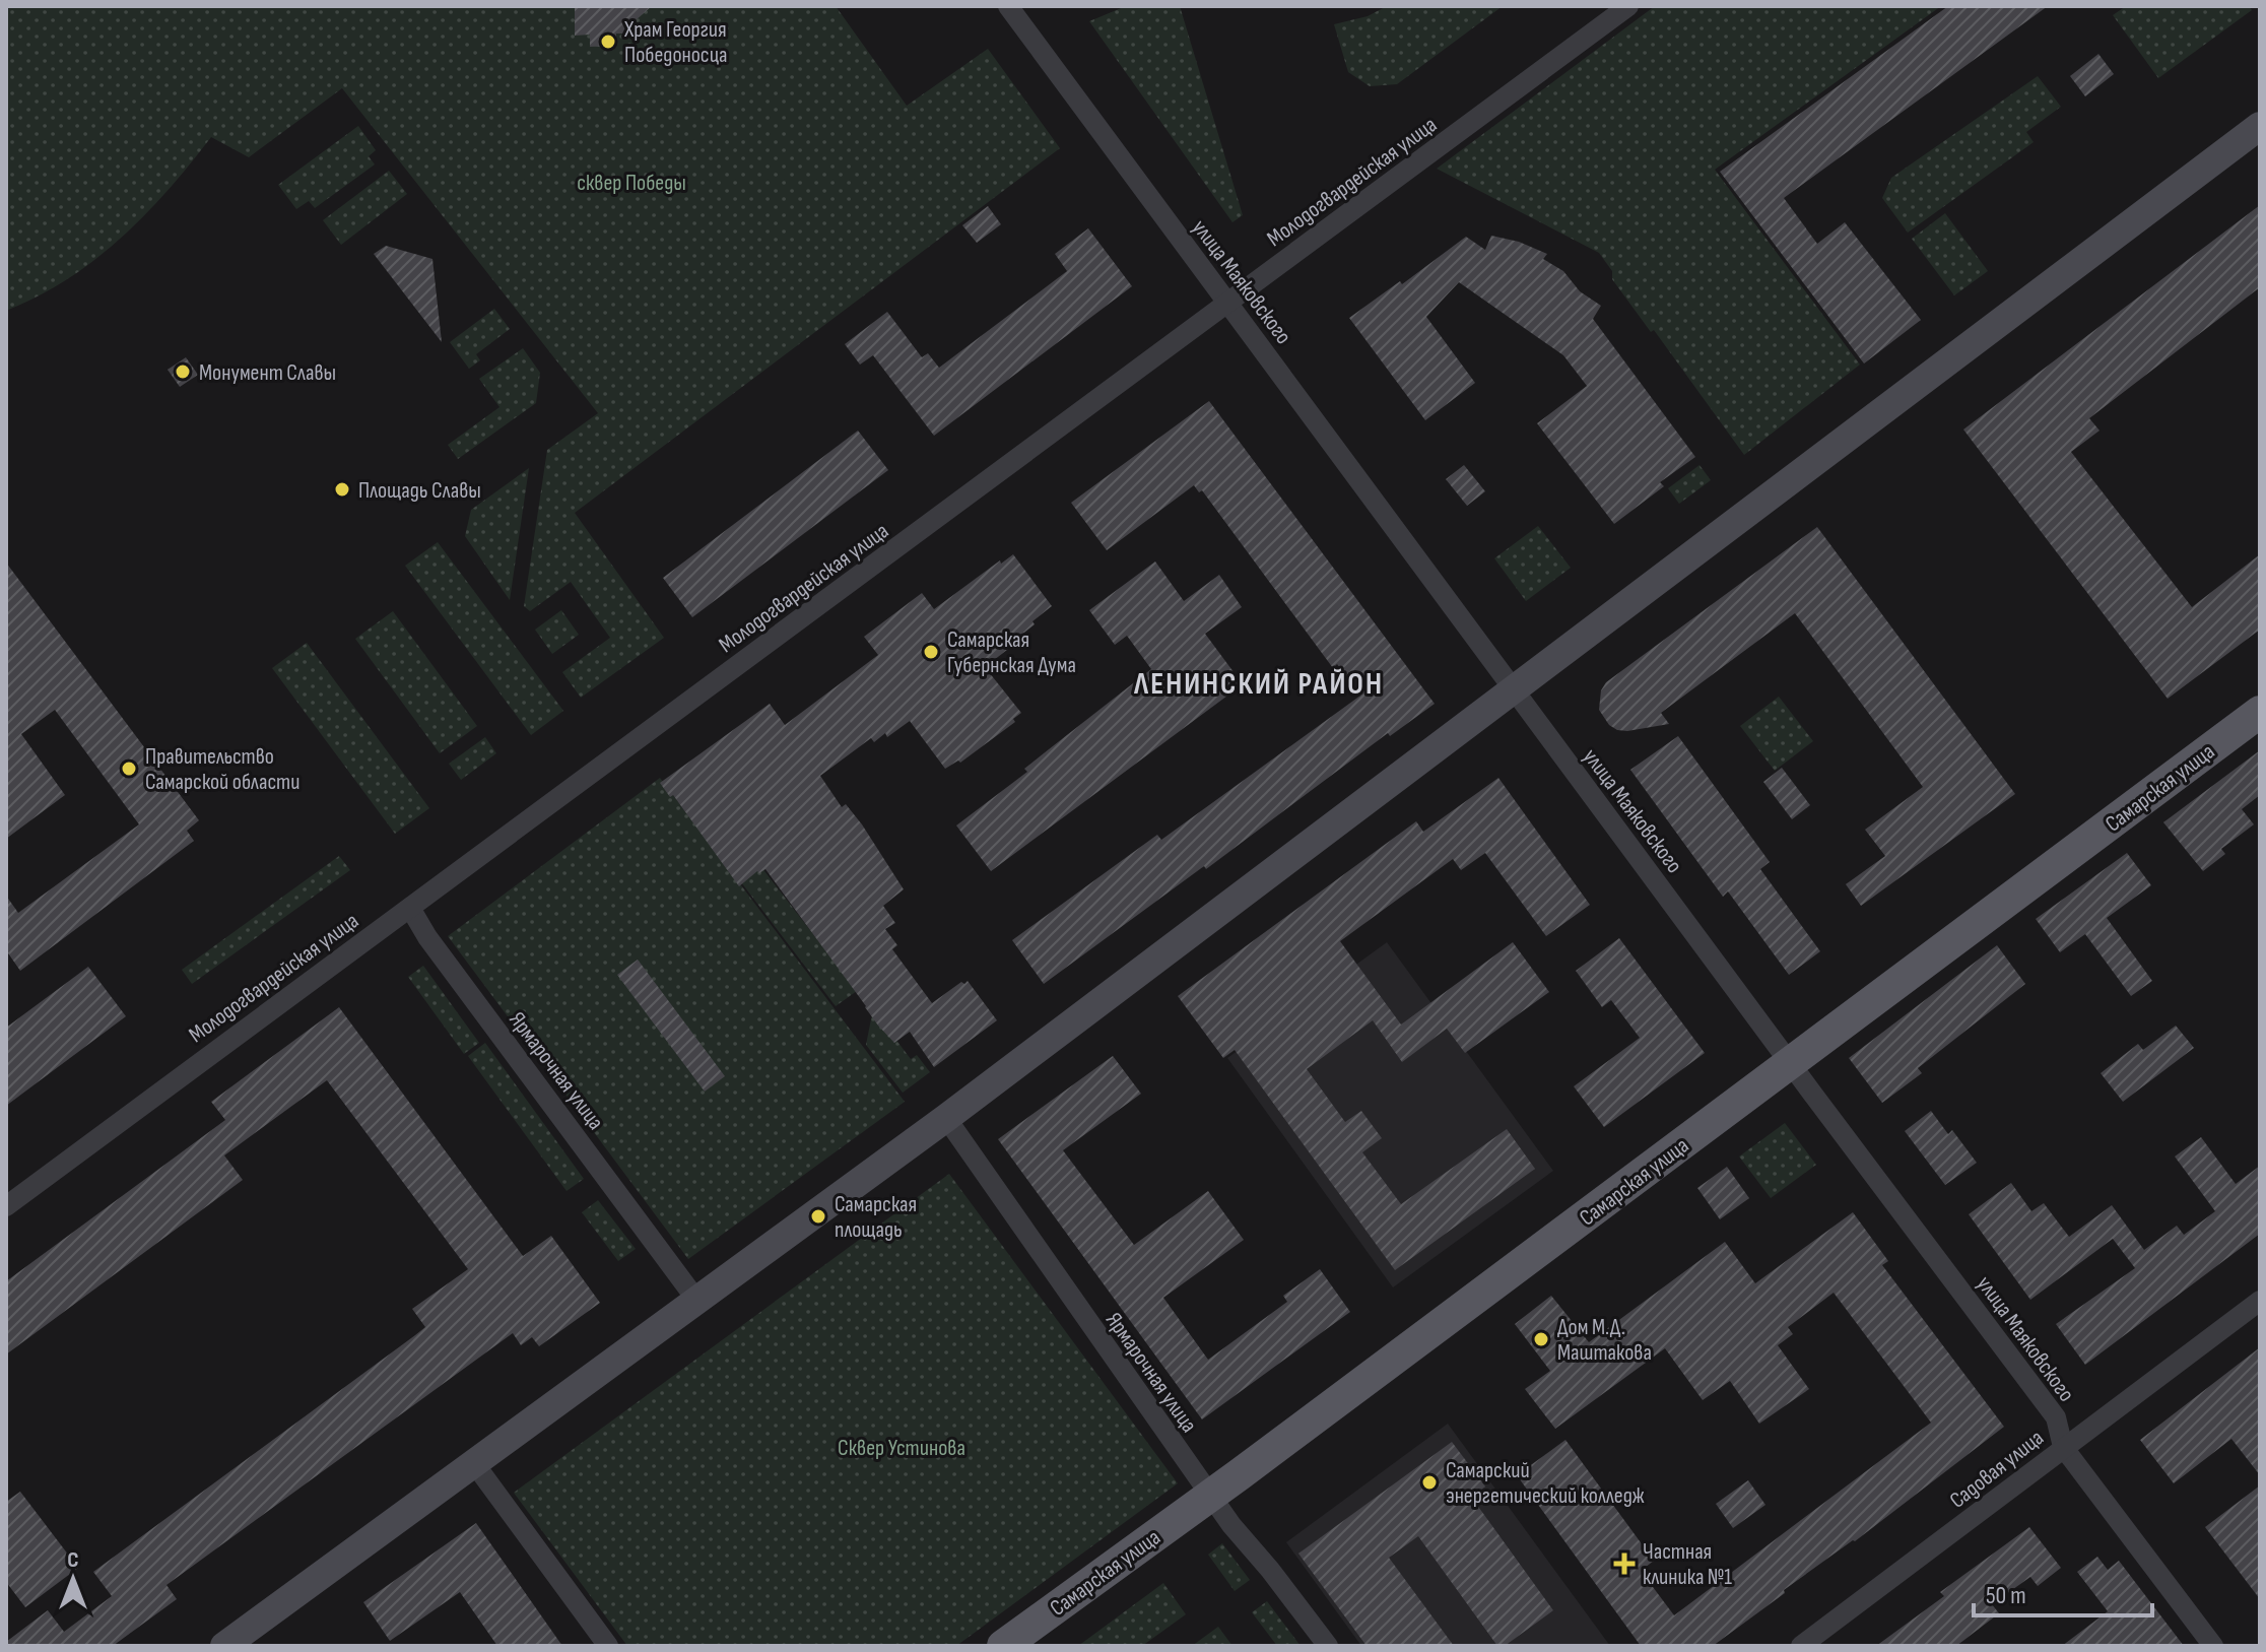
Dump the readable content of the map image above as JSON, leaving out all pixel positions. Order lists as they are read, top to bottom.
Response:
{
  "streets": {
    "main road": ["Самарская улица"],
    "street": [
      "Молодогвардейская улица",
      "улица Маяковского",
      "Ярмарочная улица",
      "Садовая улица"
    ]
  },
  "crossings": [
    ["Молодогвардейская улица", "улица Маяковского"],
    ["Молодогвардейская улица", "Ярмарочная улица"],
    ["улица Маяковского", "Самарская улица"],
    ["улица Маяковского", "Садовая улица"],
    ["Самарская улица", "Ярмарочная улица"]
  ],
  "districts": ["ЛЕНИНСКИЙ РАЙОН"],
  "parks": ["сквер Победы", "Сквер Устинова"],
  "places": {
    "other": [
      "Храм Георгия Победоносца",
      "Монумент Славы",
      "Площадь Славы",
      "Самарская Губернская Дума",
      "Правительство Самарской области",
      "Самарская площадь",
      "Дом М.Д. Маштакова",
      "Самарский энергетический колледж"
    ],
    "health": ["Частная клиника №1"]
  },
  "scale_bar": "50 m",
  "north": "top"
}
